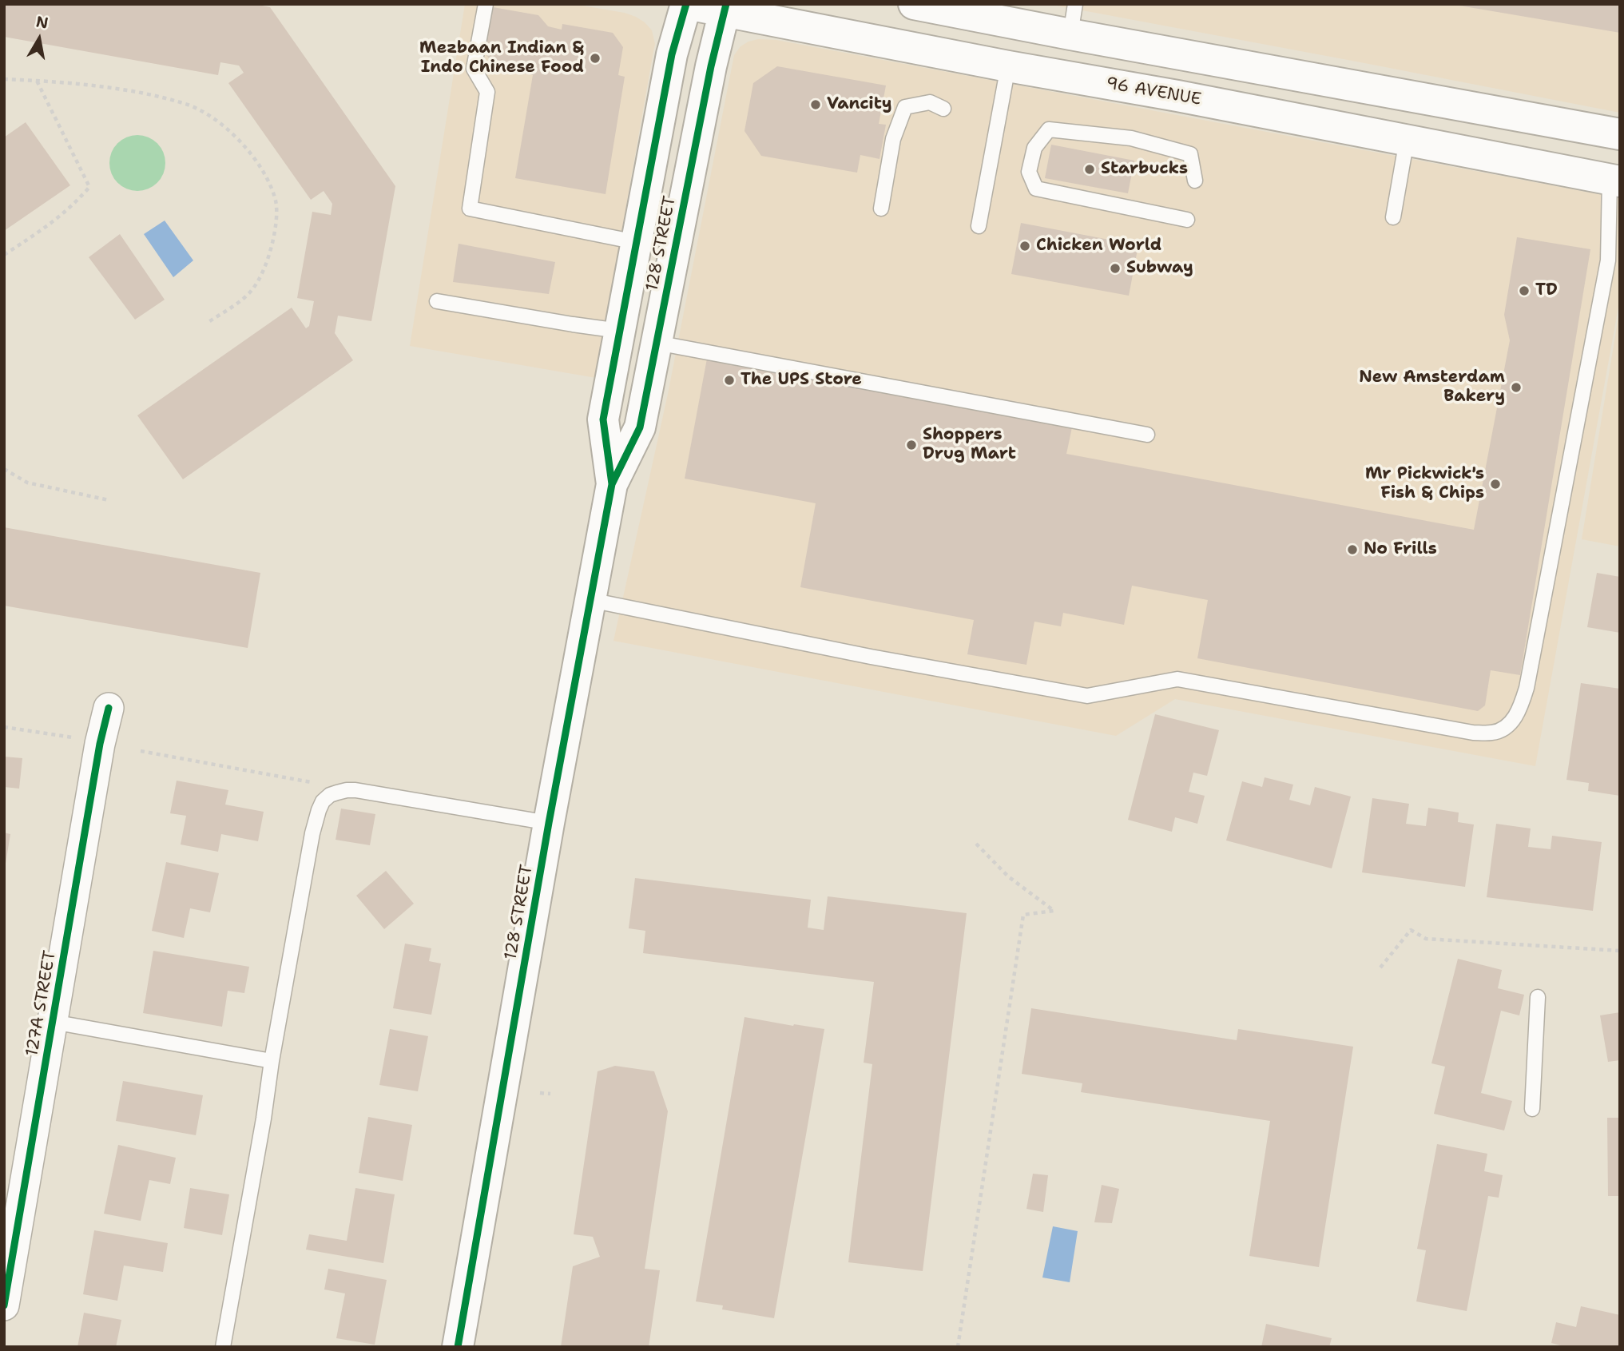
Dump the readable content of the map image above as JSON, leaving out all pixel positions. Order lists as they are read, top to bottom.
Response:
{
  "streets": {
    "main road": ["96 AVENUE", "128 STREET"],
    "street": ["127A STREET"]
  },
  "crossings": [
    ["96 AVENUE", "128 STREET"]
  ],
  "places": [
    "Mezbaan Indian & Indo Chinese Food",
    "Vancity",
    "Starbucks",
    "Chicken World",
    "Subway",
    "TD",
    "The UPS Store",
    "New Amsterdam Bakery",
    "Shoppers Drug Mart",
    "Mr Pickwick's Fish & Chips",
    "No Frills"
  ],
  "north": "top"
}
